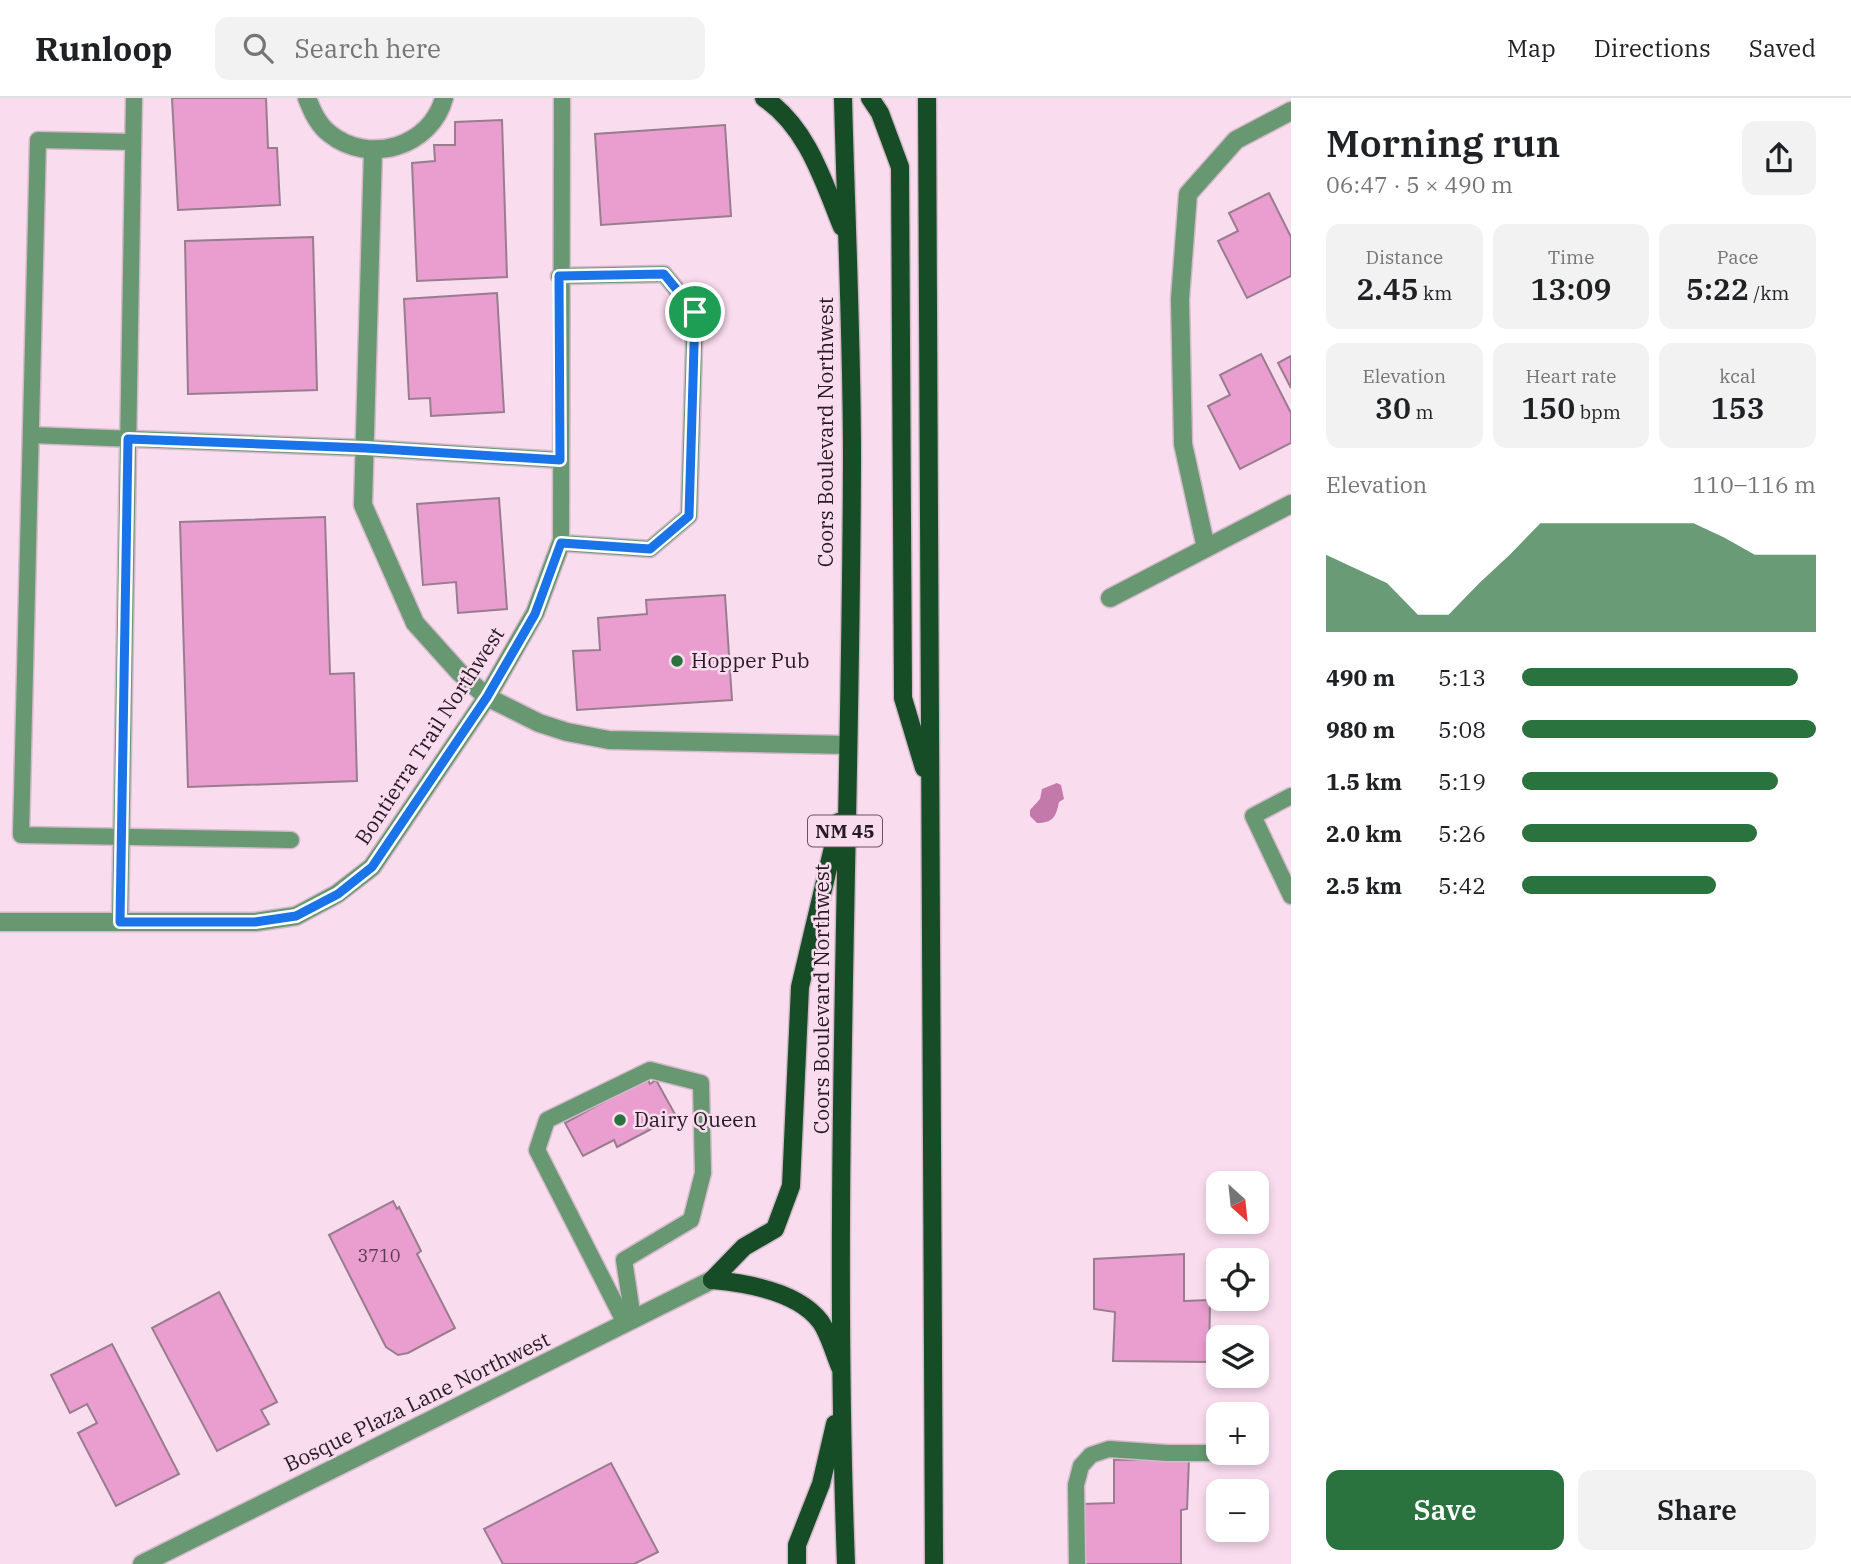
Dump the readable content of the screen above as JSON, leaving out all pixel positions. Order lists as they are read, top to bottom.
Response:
{
  "streets": {
    "main road": ["Coors Boulevard Northwest", "NM 45"],
    "street": ["Bontierra Trail Northwest", "Bosque Plaza Lane Northwest"]
  },
  "places": ["Hopper Pub", "Dairy Queen"],
  "house_numbers": ["3710"],
  "north": "bottom right",
  "page": {
    "header": "Runloop",
    "search": "Search here",
    "nav": ["Map", "Directions", "Saved"],
    "heading": ["Morning run", "06:47 · 5 × 490 m"],
    "stats": [
      ["Distance", "2.45 km"],
      ["Time", "13:09"],
      ["Pace", "5:22 /km"],
      ["Elevation", "30 m"],
      ["Heart rate", "150 bpm"],
      ["kcal", "153"]
    ],
    "chart": ["Elevation", "110–116 m"],
    "list": [
      {
        "name": "490 m",
        "note": "5:13"
      },
      {
        "name": "980 m",
        "note": "5:08"
      },
      {
        "name": "1.5 km",
        "note": "5:19"
      },
      {
        "name": "2.0 km",
        "note": "5:26"
      },
      {
        "name": "2.5 km",
        "note": "5:42"
      }
    ],
    "map_buttons": ["+", "−"],
    "buttons": ["Save", "Share"]
  }
}
